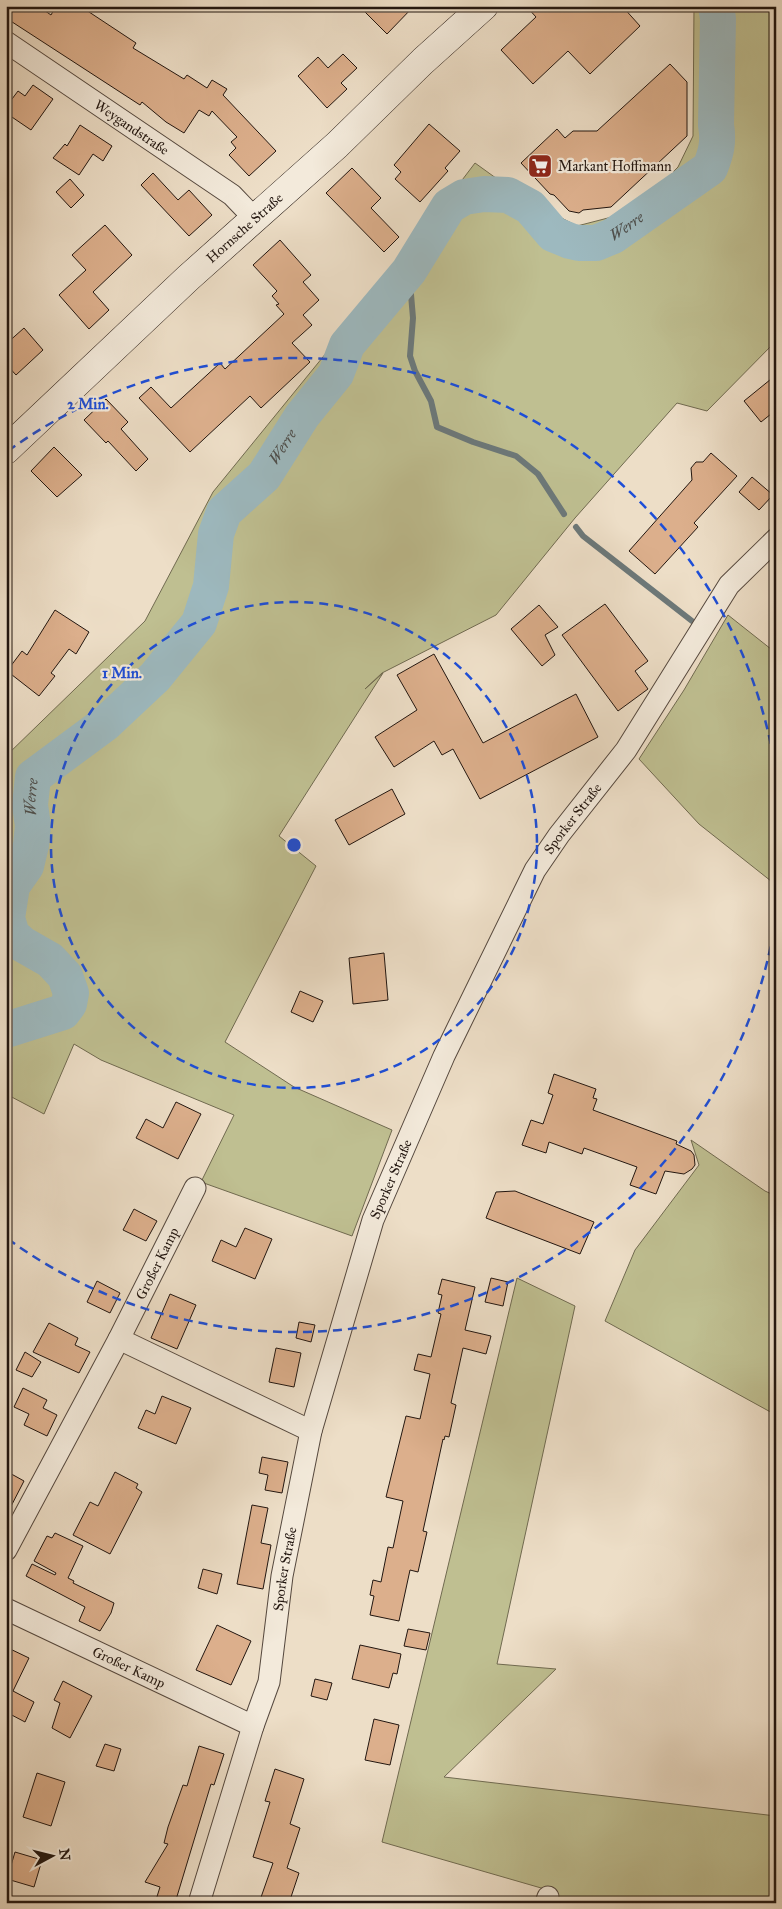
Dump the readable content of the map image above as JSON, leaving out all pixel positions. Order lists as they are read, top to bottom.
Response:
{
  "streets": {
    "main road": ["Hornsche Straße"],
    "street": ["Weygandstraße", "Sporker Straße", "Großer Kamp"]
  },
  "crossings": [
    ["Weygandstraße", "Hornsche Straße"],
    ["Sporker Straße", "Großer Kamp"]
  ],
  "water": ["Werre"],
  "places": {
    "supermarket": ["Markant Hoffmann"]
  },
  "north": "right",
  "rings": ["2 Min.", "1 Min."]
}
